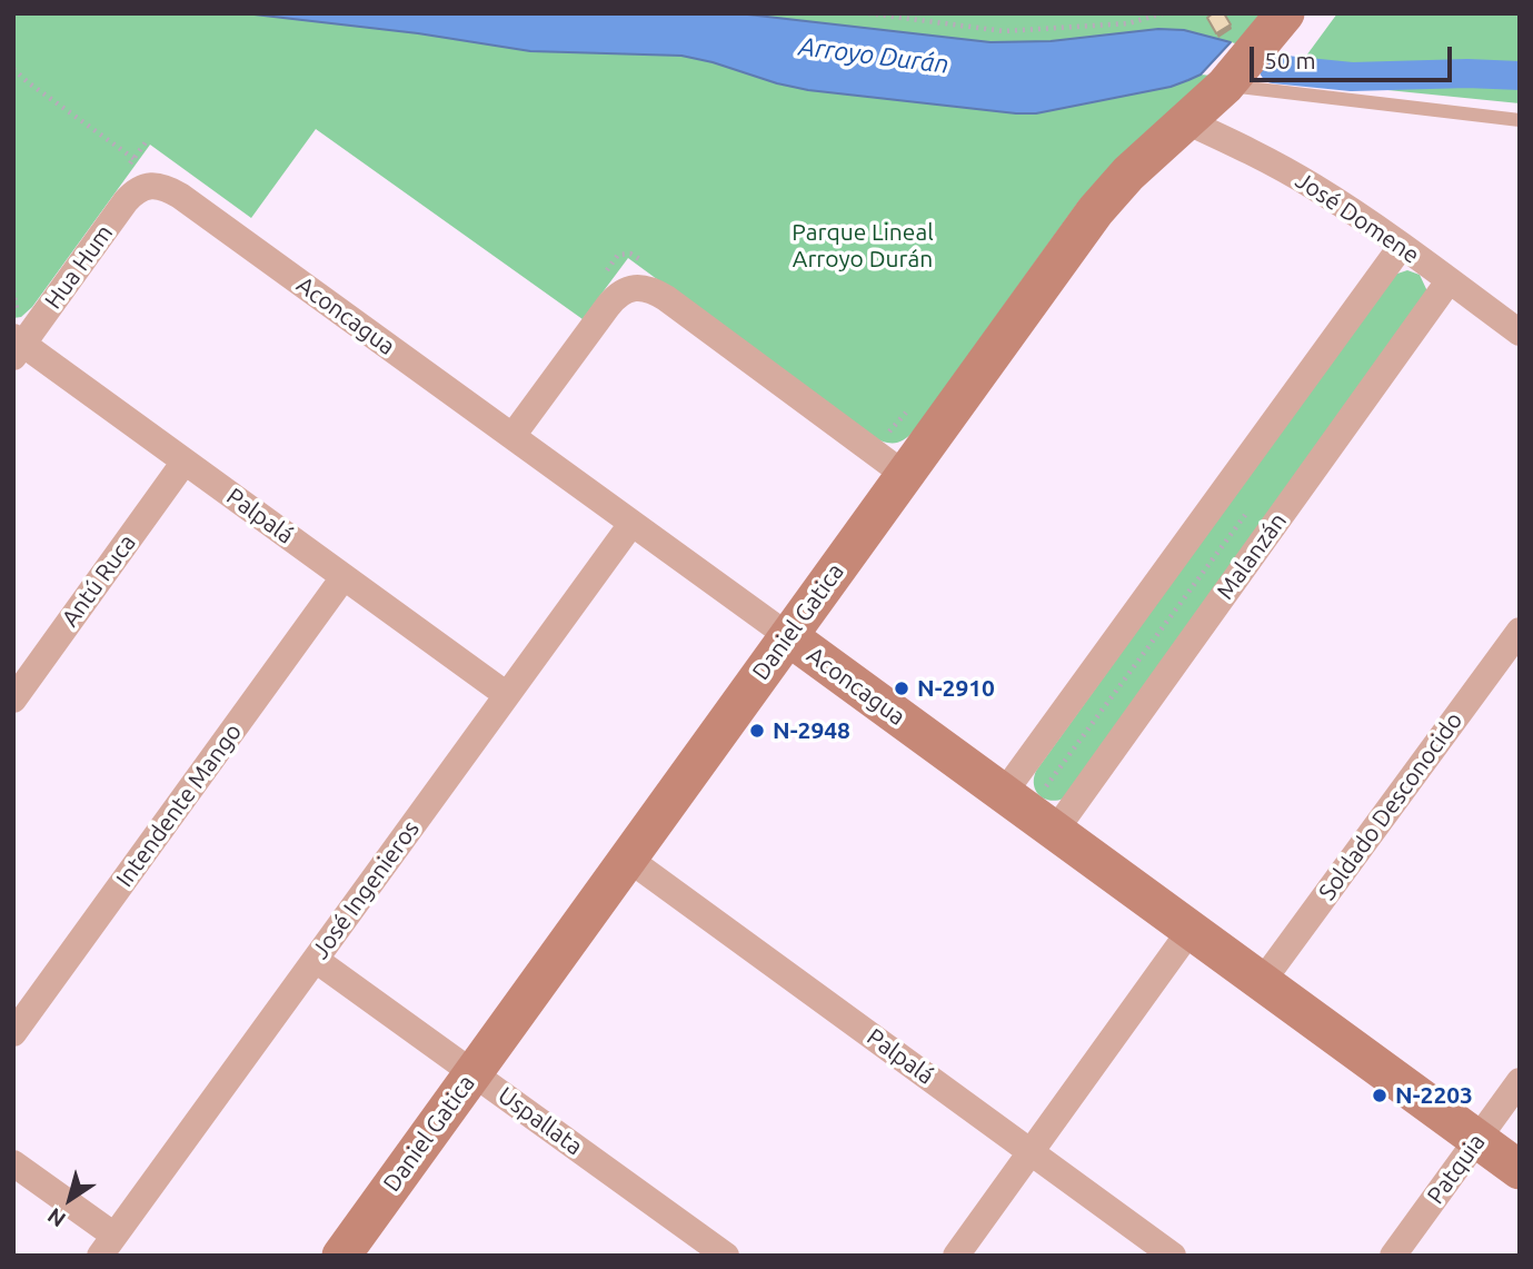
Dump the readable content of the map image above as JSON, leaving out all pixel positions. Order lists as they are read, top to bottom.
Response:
{
  "streets": {
    "main road": ["Aconcagua", "Daniel Gatica"],
    "street": [
      "José Domene",
      "Hua Hum",
      "Palpalá",
      "Malanzán",
      "Antú Ruca",
      "Intendente Mango",
      "Soldado Desconocido",
      "José Ingenieros",
      "Uspallata",
      "Patquia"
    ]
  },
  "crossings": [
    ["José Domene", "Malanzán"],
    ["José Domene", "Daniel Gatica"],
    ["Hua Hum", "Aconcagua"],
    ["Hua Hum", "Palpalá"],
    ["Aconcagua", "Malanzán"],
    ["Aconcagua", "Daniel Gatica"],
    ["Aconcagua", "Soldado Desconocido"],
    ["Aconcagua", "José Ingenieros"],
    ["Aconcagua", "Patquia"],
    ["Palpalá", "Antú Ruca"],
    ["Palpalá", "Daniel Gatica"],
    ["Palpalá", "Intendente Mango"],
    ["Palpalá", "José Ingenieros"],
    ["Daniel Gatica", "Uspallata"],
    ["José Ingenieros", "Uspallata"]
  ],
  "water": ["Arroyo Durán"],
  "parks": ["Parque Lineal Arroyo Durán"],
  "places": ["N-2910", "N-2948", "N-2203"],
  "scale_bar": "50 m",
  "north": "bottom left"
}
